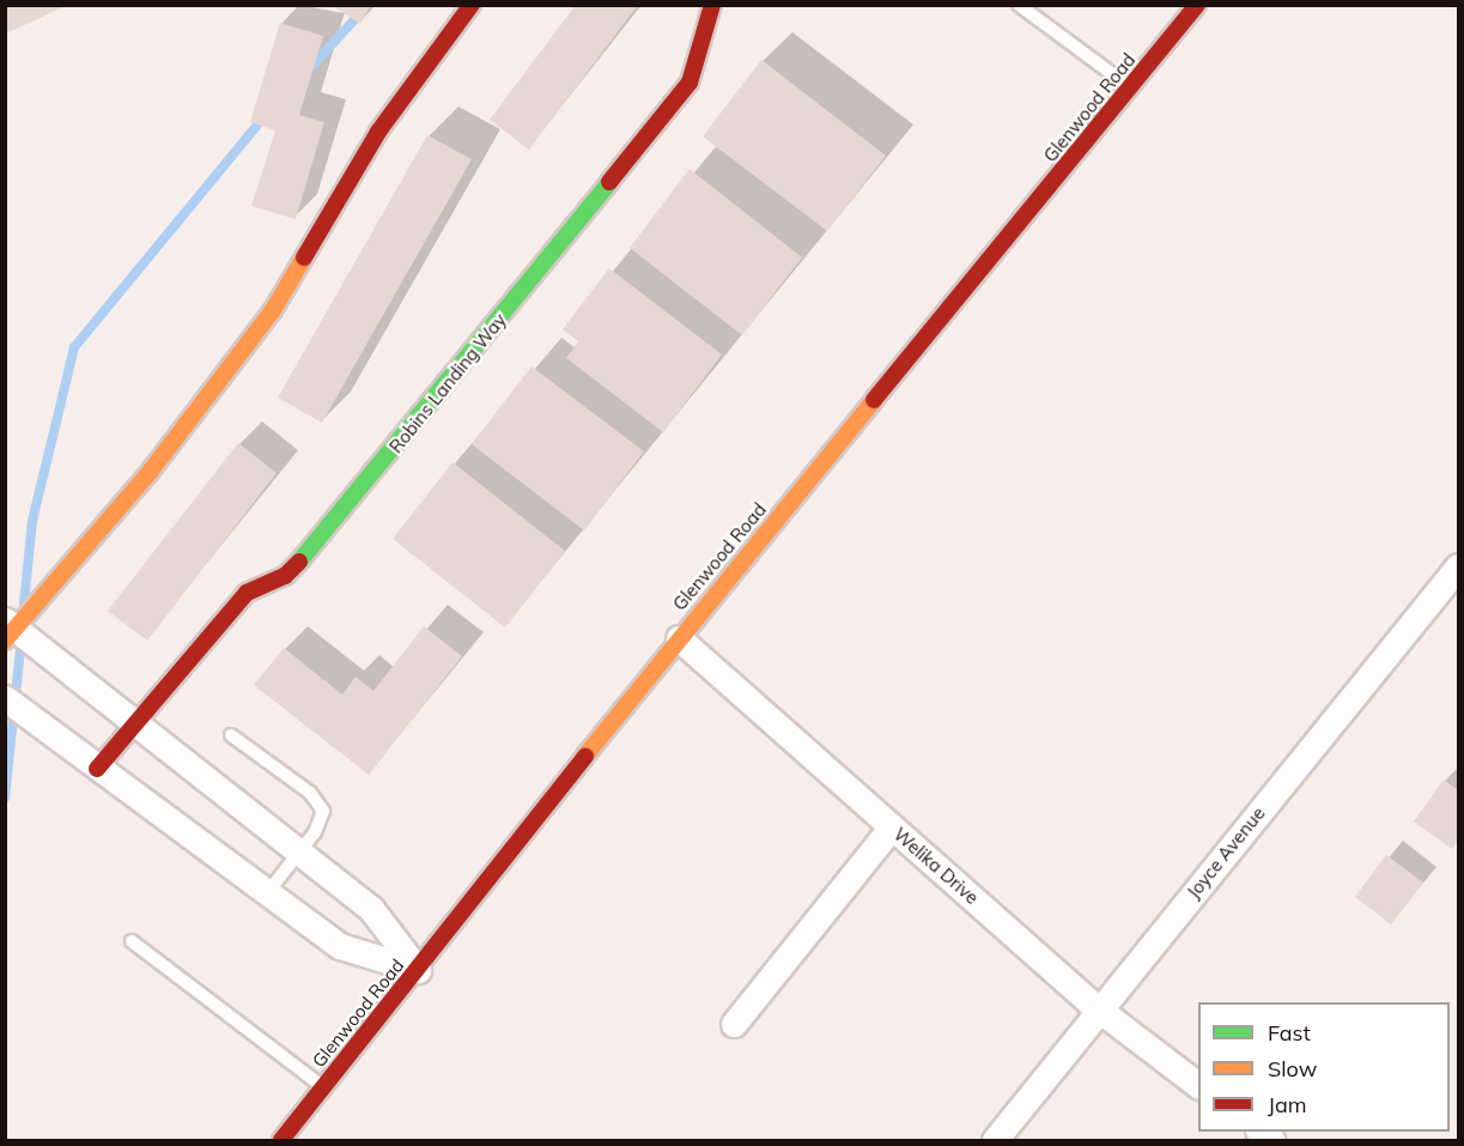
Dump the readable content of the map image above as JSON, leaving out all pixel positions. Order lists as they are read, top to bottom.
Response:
{
  "streets": {
    "street": [
      "Glenwood Road",
      "Robins Landing Way",
      "Joyce Avenue",
      "Welika Drive"
    ]
  },
  "crossings": [
    ["Glenwood Road", "Welika Drive"],
    ["Joyce Avenue", "Welika Drive"]
  ],
  "legend": ["Fast", "Slow", "Jam"]
}
